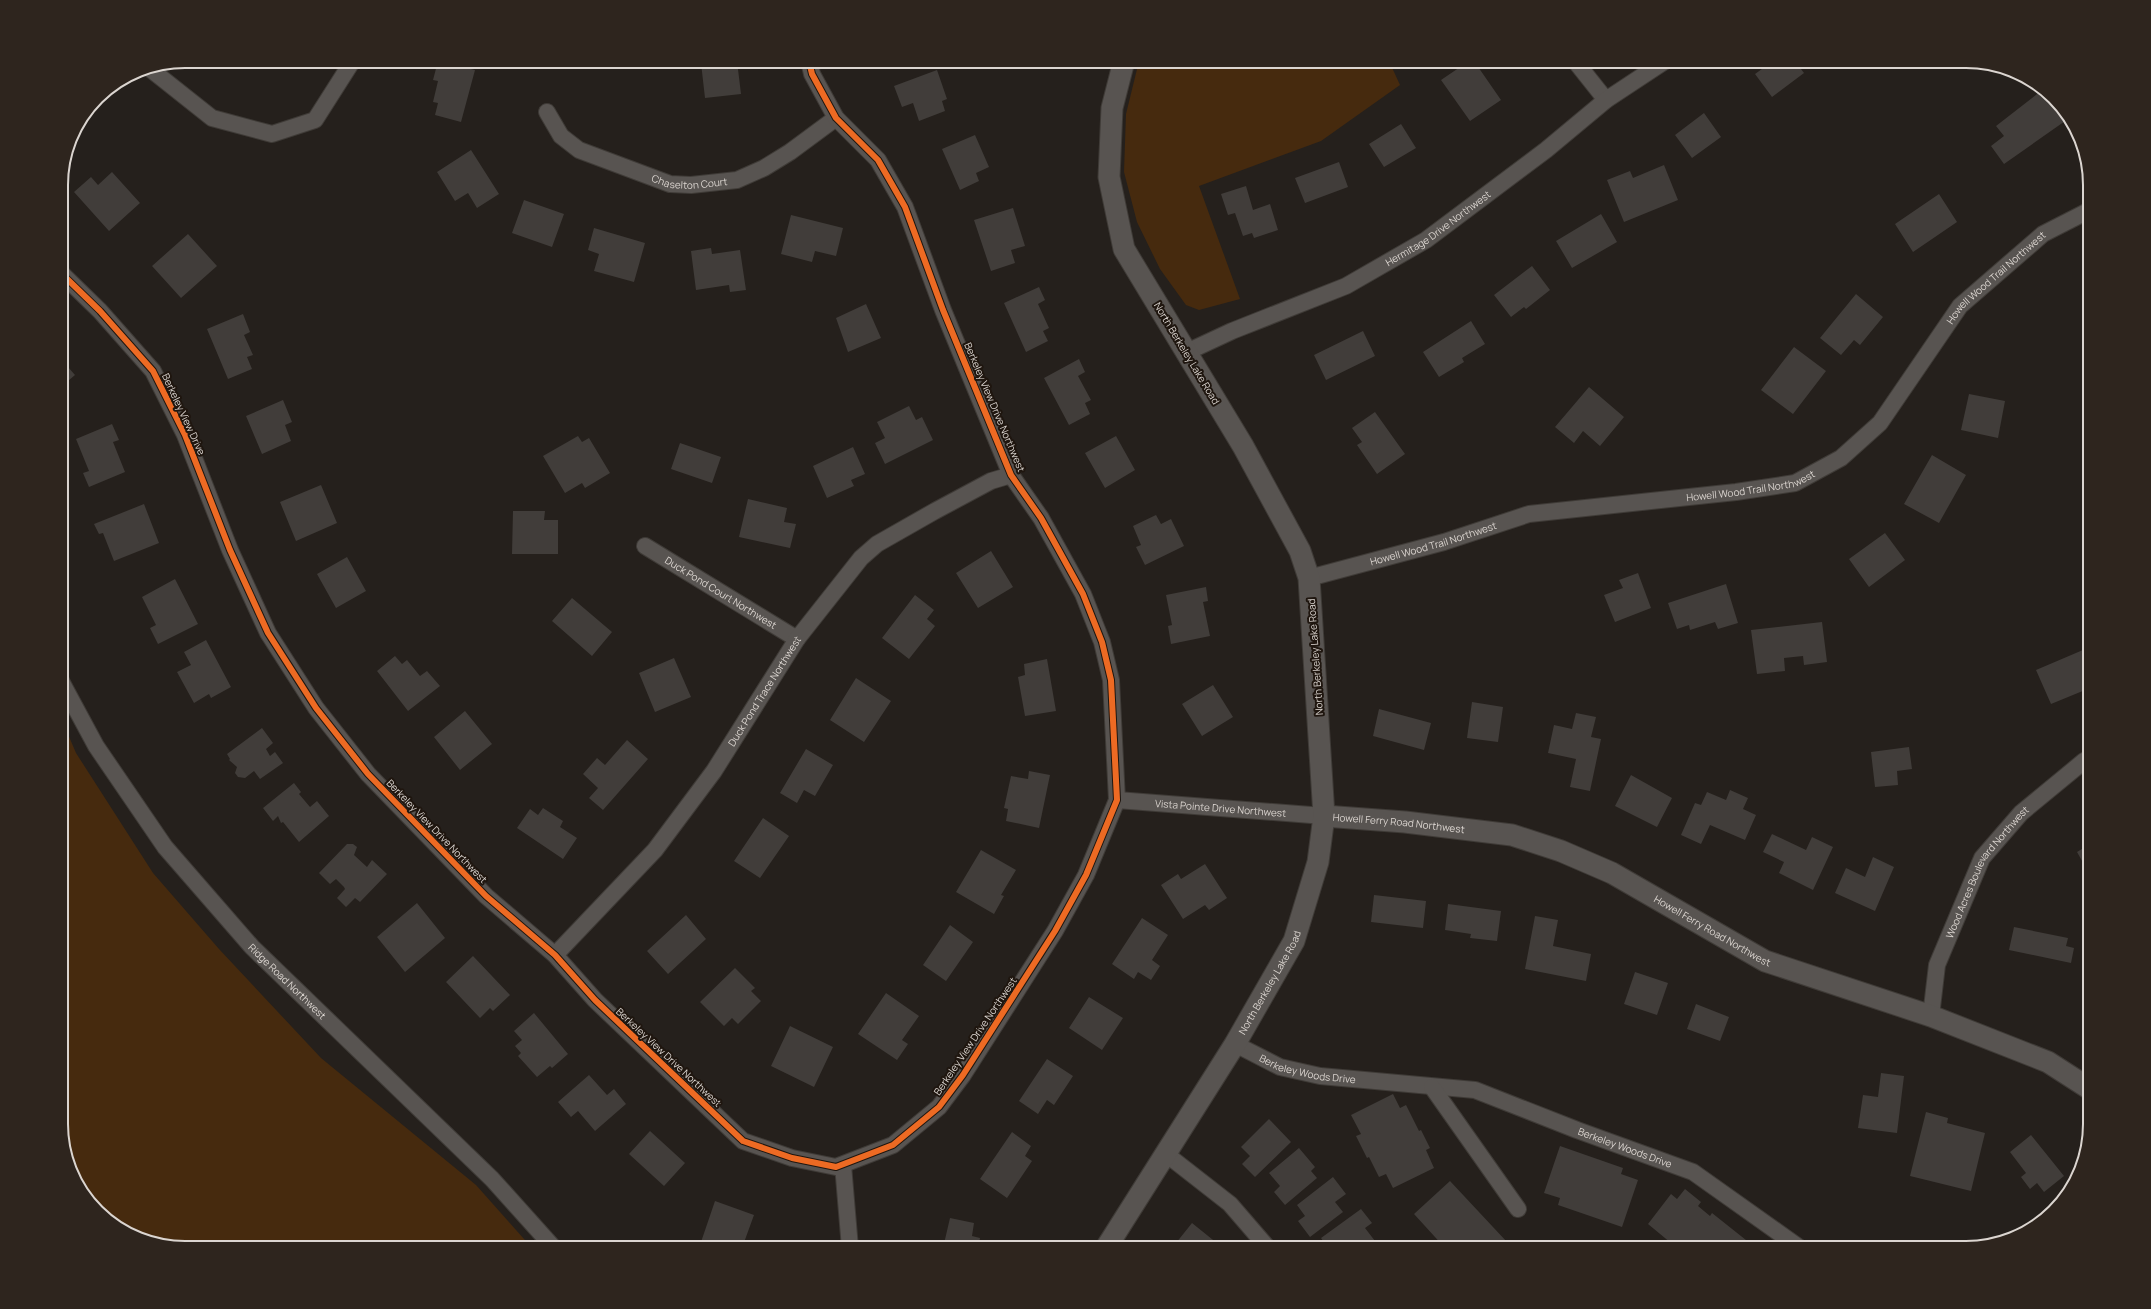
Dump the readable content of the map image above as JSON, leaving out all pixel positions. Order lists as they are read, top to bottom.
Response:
{
  "streets": {
    "street": [
      "Chaselton Court",
      "Hermitage Drive Northwest",
      "Howell Wood Trail Northwest",
      "North Berkeley Lake Road",
      "Berkeley View Drive Northwest",
      "Berkeley View Drive",
      "Duck Pond Court Northwest",
      "Duck Pond Trace Northwest",
      "Vista Pointe Drive Northwest",
      "Howell Ferry Road Northwest",
      "Wood Acres Boulevard Northwest",
      "Ridge Road Northwest",
      "Berkeley Woods Drive"
    ]
  },
  "crossings": [
    ["Chaselton Court", "Berkeley View Drive Northwest"],
    ["Hermitage Drive Northwest", "North Berkeley Lake Road"],
    ["Howell Wood Trail Northwest", "North Berkeley Lake Road"],
    ["North Berkeley Lake Road", "Vista Pointe Drive Northwest"],
    ["North Berkeley Lake Road", "Howell Ferry Road Northwest"],
    ["North Berkeley Lake Road", "Berkeley Woods Drive"],
    ["Berkeley View Drive Northwest", "Berkeley View Drive"],
    ["Berkeley View Drive Northwest", "Duck Pond Trace Northwest"],
    ["Berkeley View Drive Northwest", "Vista Pointe Drive Northwest"],
    ["Duck Pond Court Northwest", "Duck Pond Trace Northwest"],
    ["Vista Pointe Drive Northwest", "Howell Ferry Road Northwest"],
    ["Howell Ferry Road Northwest", "Wood Acres Boulevard Northwest"]
  ]
}
